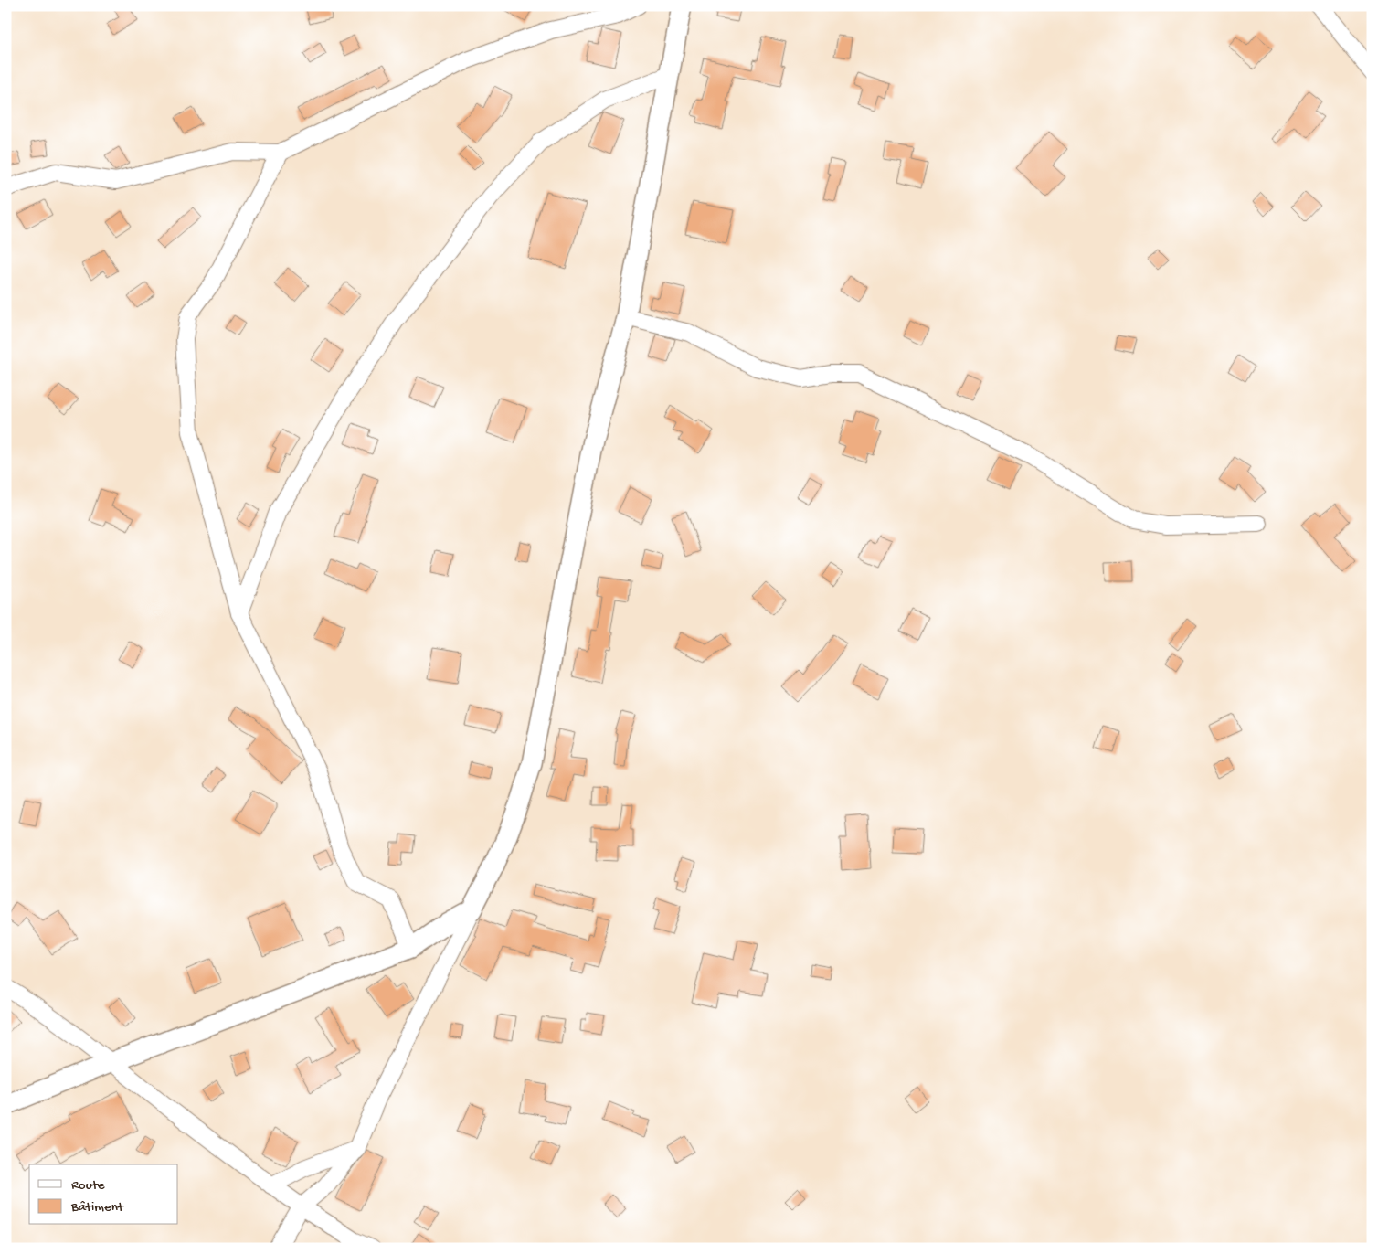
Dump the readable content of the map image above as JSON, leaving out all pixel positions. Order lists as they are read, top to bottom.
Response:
{
  "legend": ["Route", "Bâtiment"]
}
